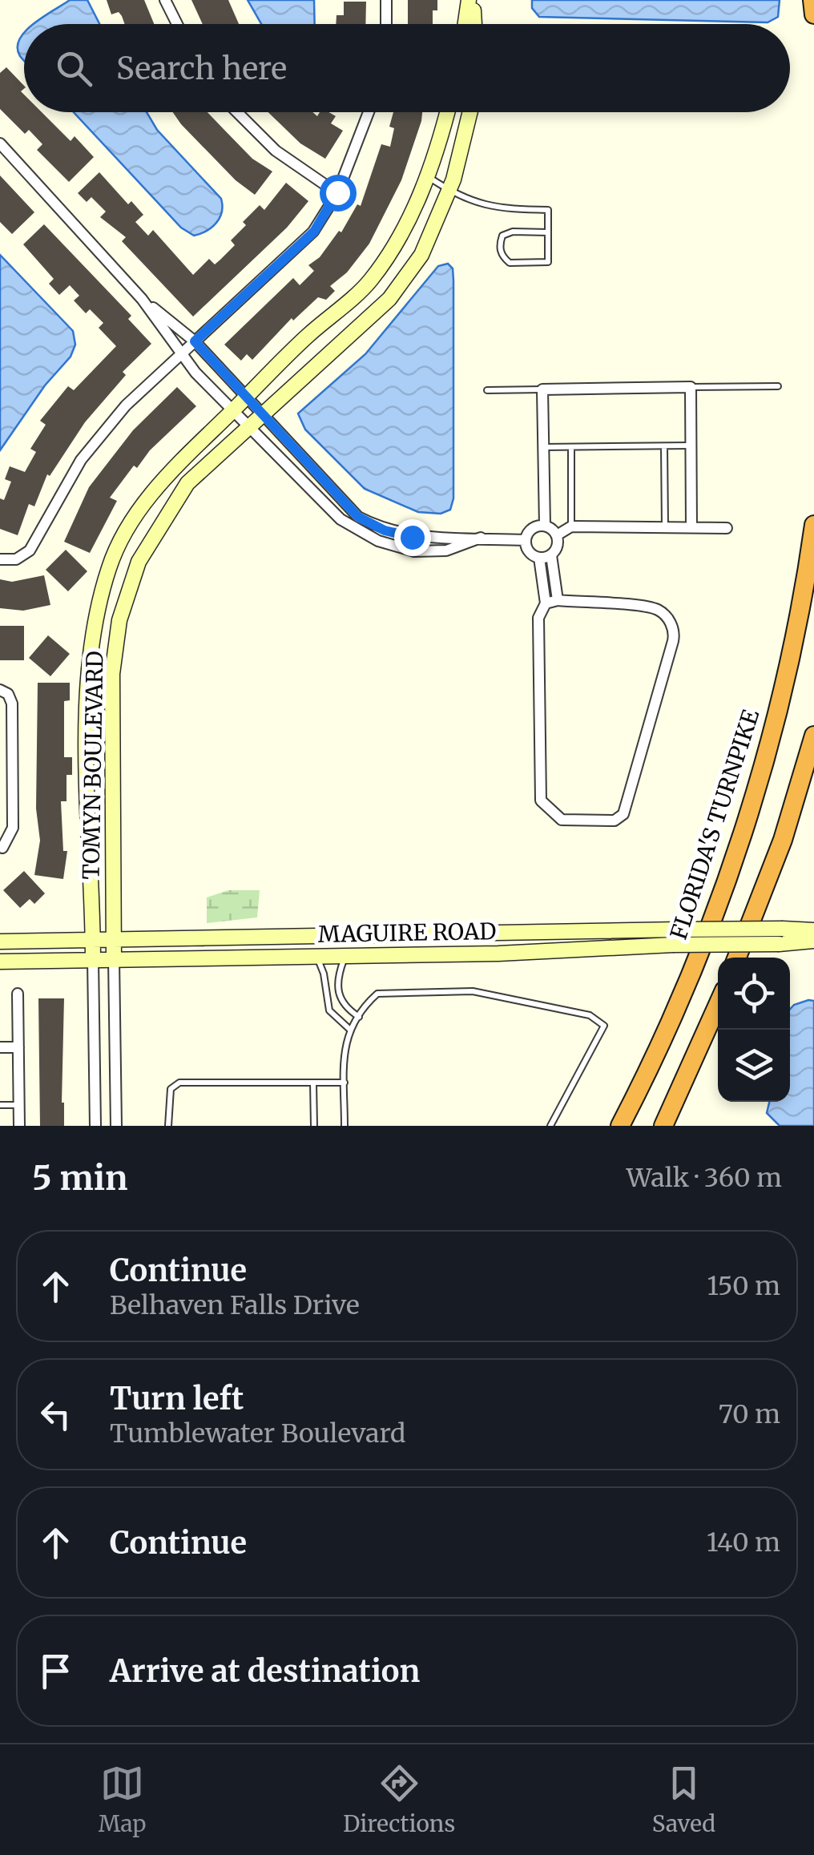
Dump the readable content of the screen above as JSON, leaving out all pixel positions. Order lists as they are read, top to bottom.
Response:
{
  "streets": {
    "highway": ["FLORIDA'S TURNPIKE"],
    "street": ["TOMYN BOULEVARD", "MAGUIRE ROAD"]
  },
  "crossings": [
    ["TOMYN BOULEVARD", "MAGUIRE ROAD"]
  ],
  "page": {
    "search": "Search here",
    "heading": ["5 min", "Walk · 360 m"],
    "list": [
      ["Continue", "Belhaven Falls Drive", "150 m"],
      ["Turn left", "Tumblewater Boulevard", "70 m"],
      ["Continue", "140 m"],
      "Arrive at destination"
    ],
    "nav": ["Map", "Directions", "Saved"]
  }
}
